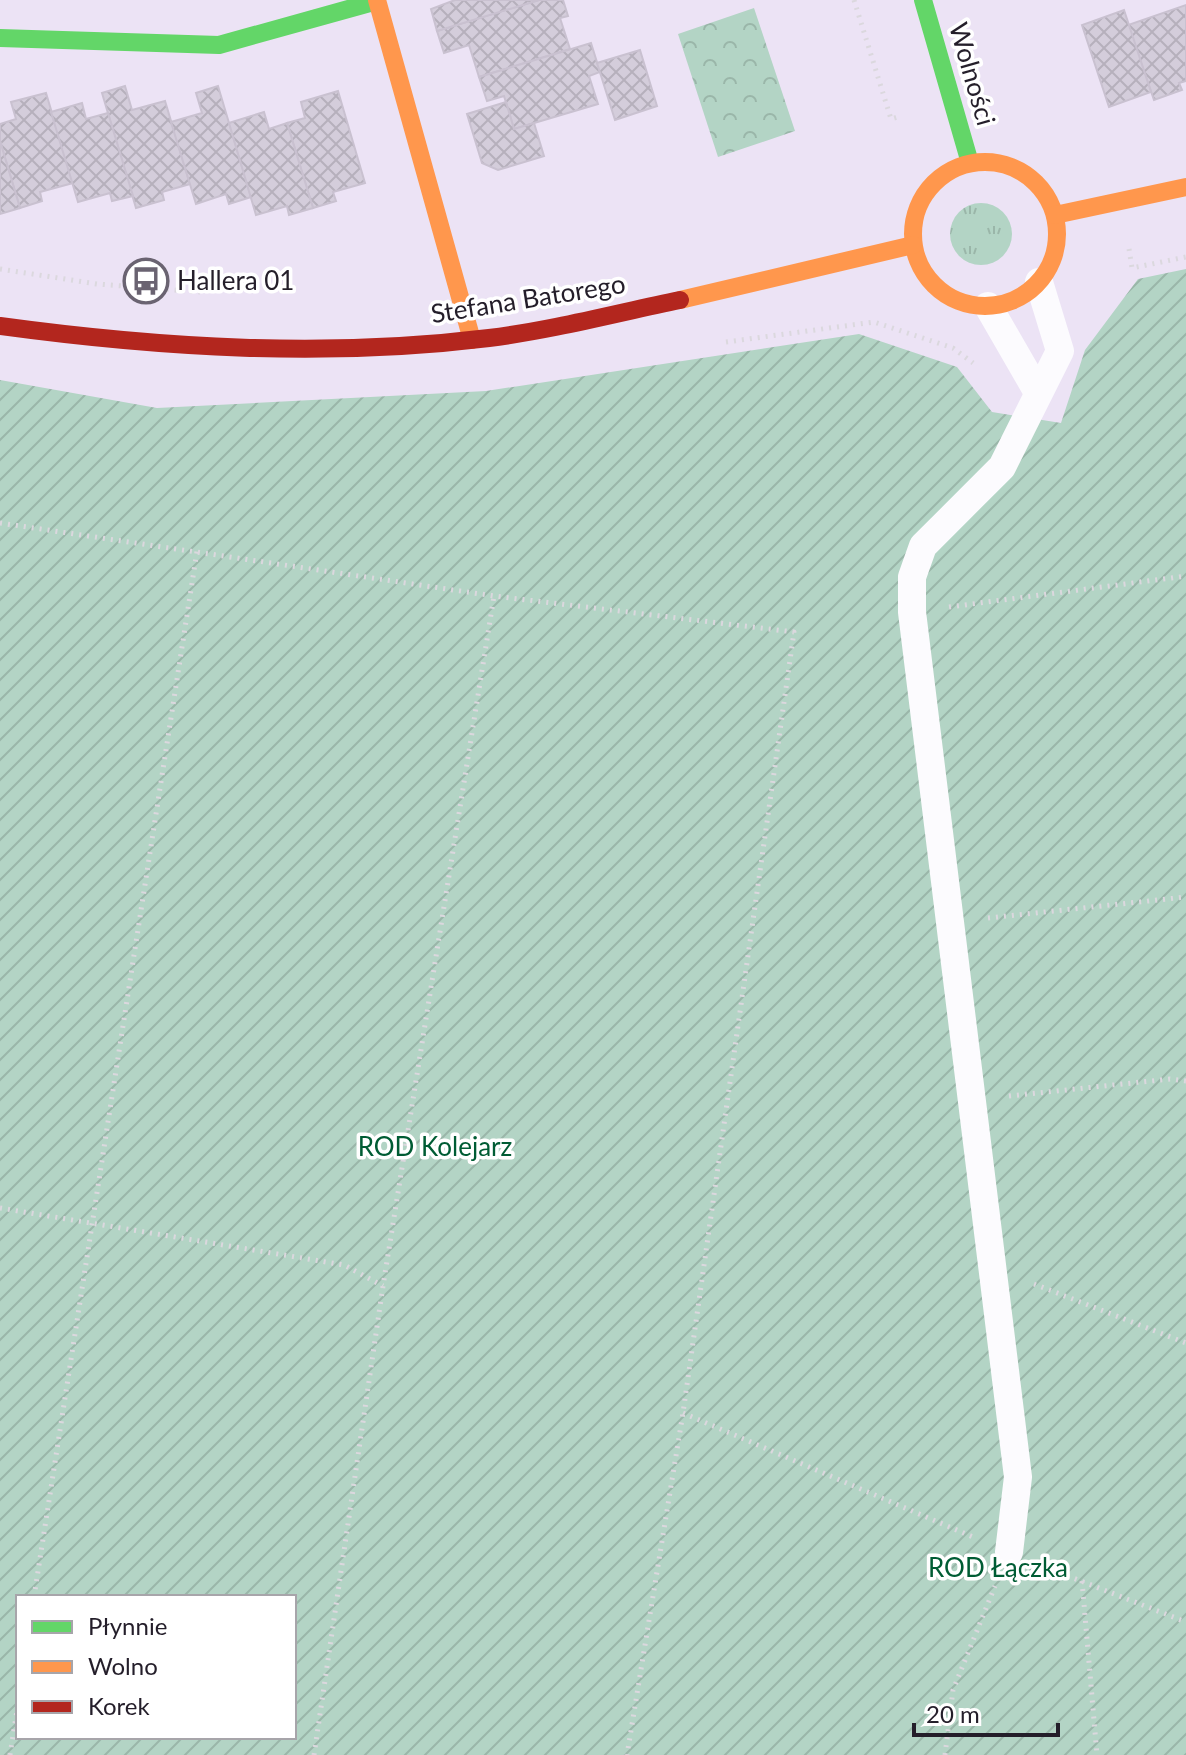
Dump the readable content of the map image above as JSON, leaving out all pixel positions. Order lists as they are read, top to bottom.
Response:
{
  "streets": {
    "street": ["Wolności", "Stefana Batorego"]
  },
  "crossings": [
    ["Wolności", "Stefana Batorego"]
  ],
  "parks": ["ROD Kolejarz", "ROD Łączka"],
  "places": {
    "bus stop": ["Hallera 01"]
  },
  "legend": ["Płynnie", "Wolno", "Korek"],
  "scale_bar": "20 m"
}
